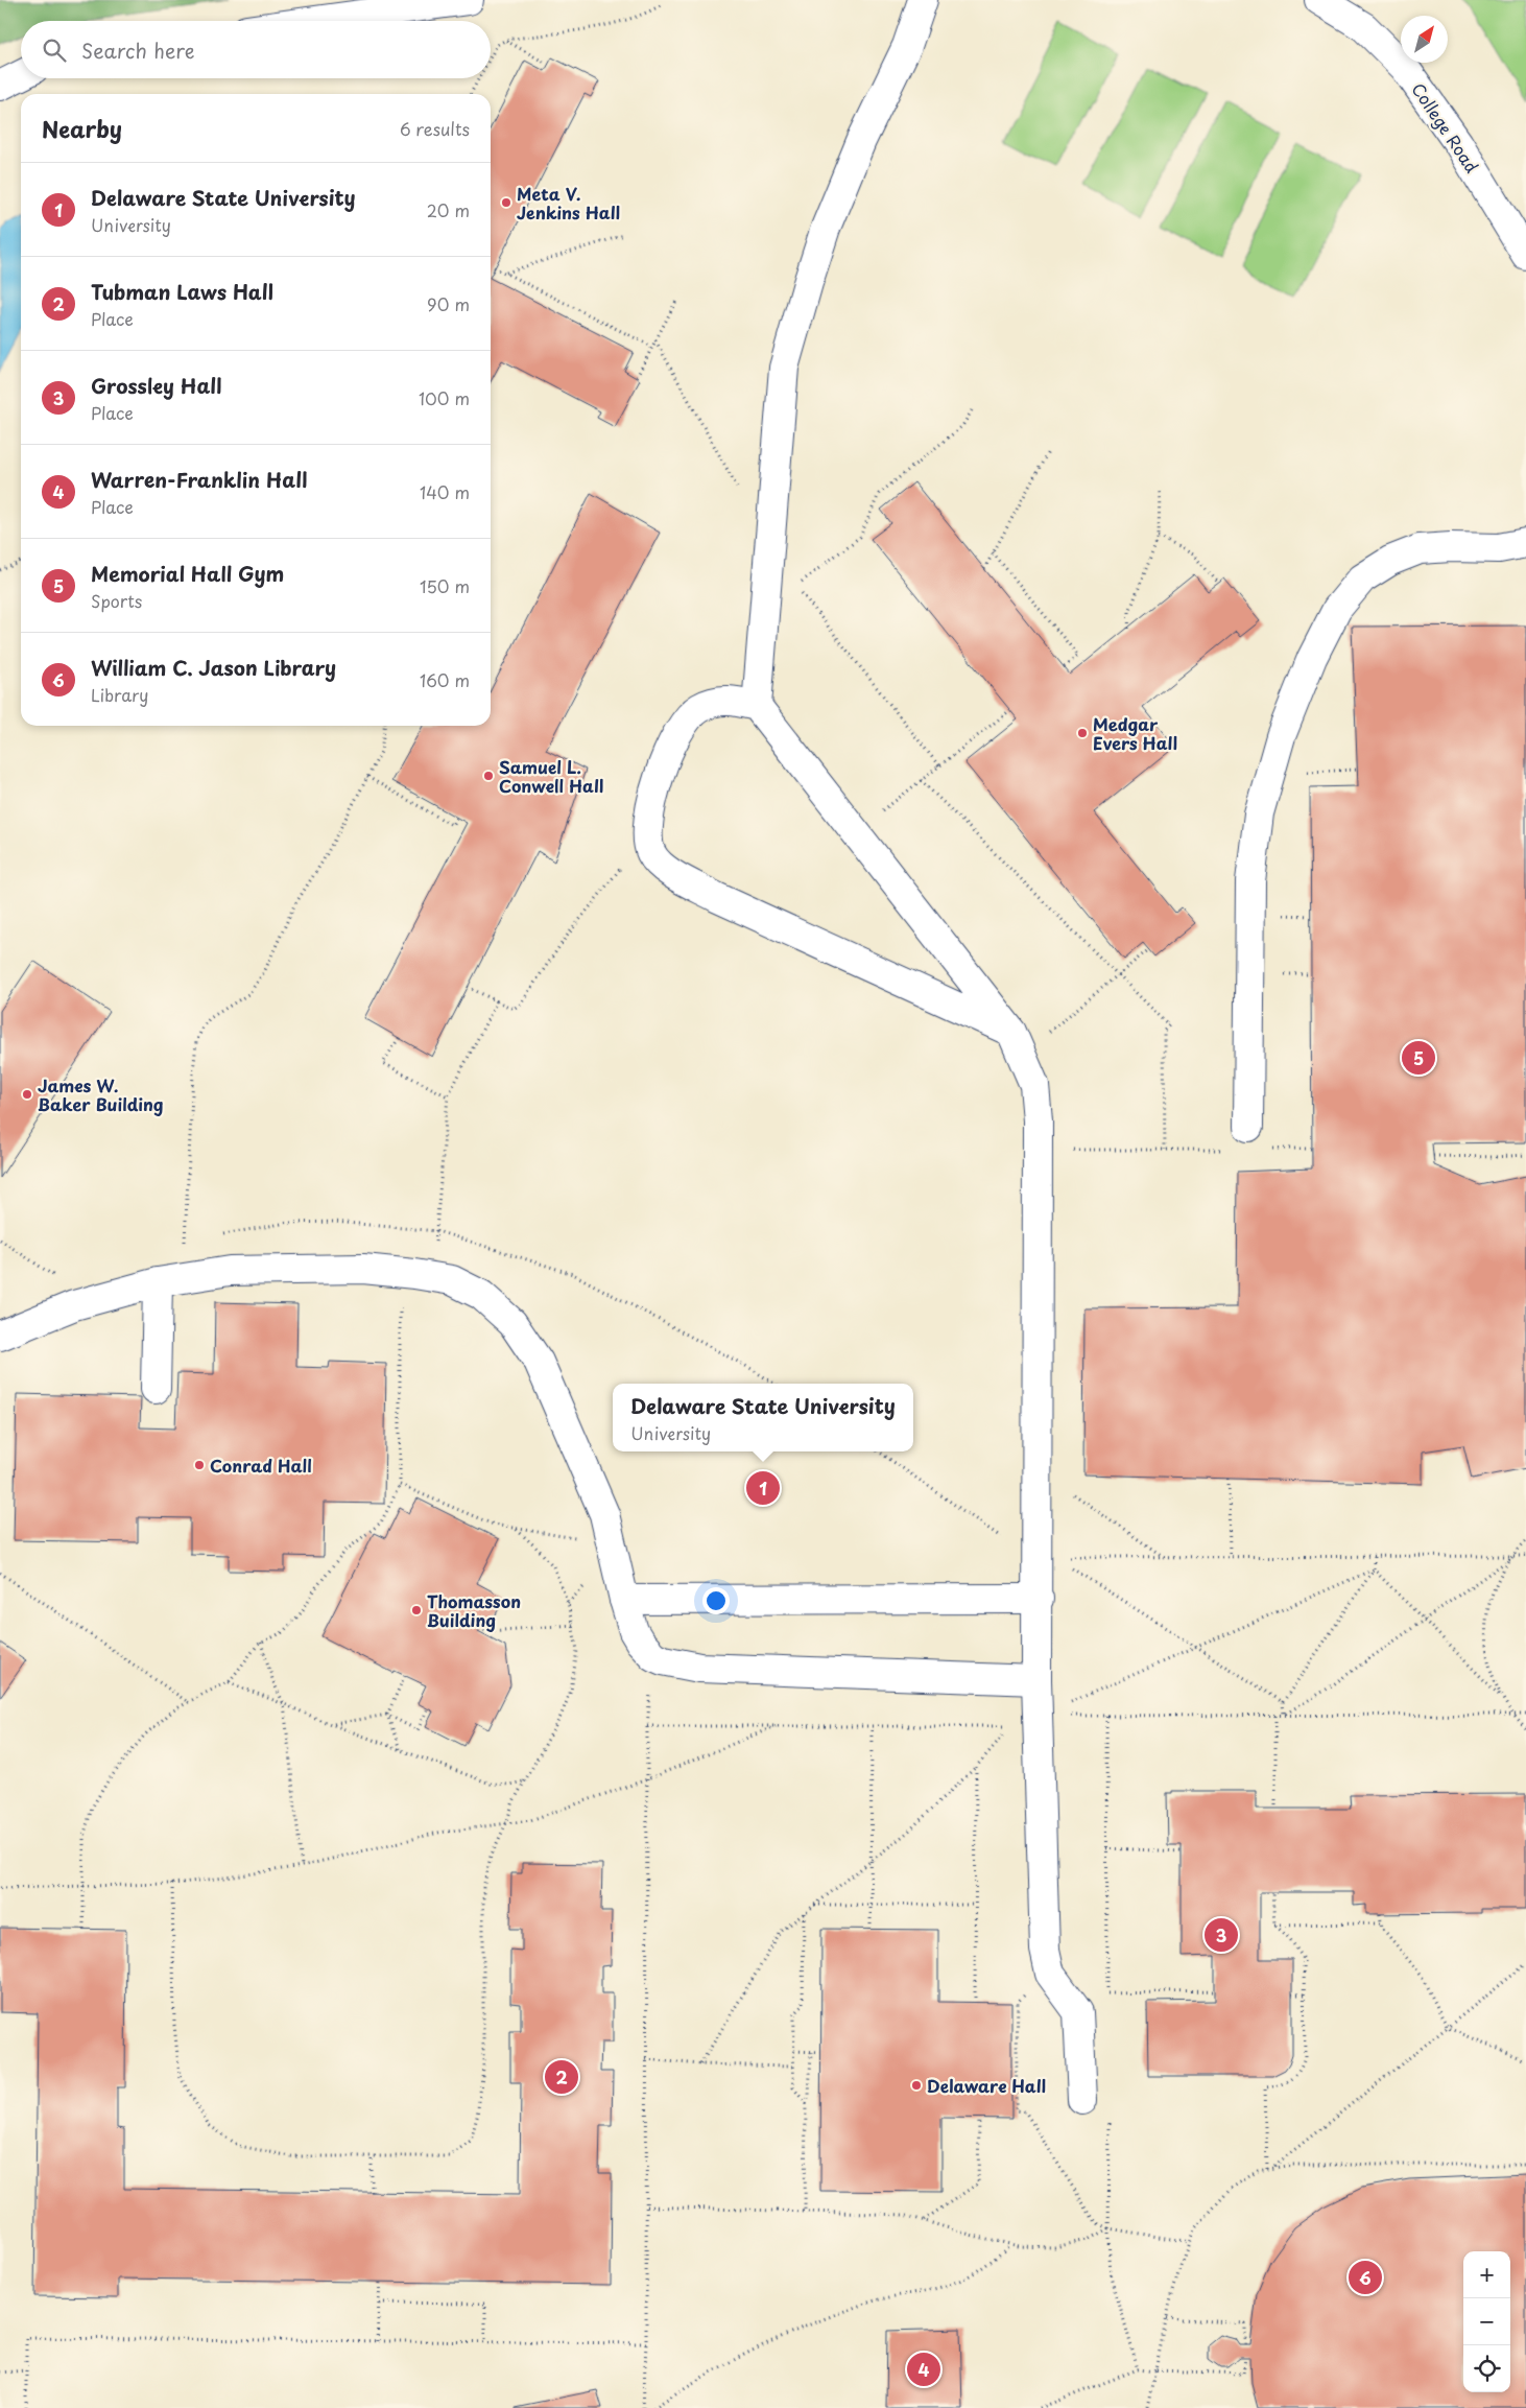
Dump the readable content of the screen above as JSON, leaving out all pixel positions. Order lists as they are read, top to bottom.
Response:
{
  "streets": {
    "street": ["College Road"]
  },
  "places": [
    "Meta V. Jenkins Hall",
    "Medgar Evers Hall",
    "Samuel L. Conwell Hall",
    "James W. Baker Building",
    "Conrad Hall",
    "Thomasson Building",
    "Delaware Hall"
  ],
  "north": "top right",
  "page": {
    "search": "Search here",
    "heading": ["Nearby", "6 results"],
    "list": [
      {
        "mark": "1",
        "name": "Delaware State University",
        "note": "University",
        "value": "20 m"
      },
      {
        "mark": "2",
        "name": "Tubman Laws Hall",
        "note": "Place",
        "value": "90 m"
      },
      {
        "mark": "3",
        "name": "Grossley Hall",
        "note": "Place",
        "value": "100 m"
      },
      {
        "mark": "4",
        "name": "Warren-Franklin Hall",
        "note": "Place",
        "value": "140 m"
      },
      {
        "mark": "5",
        "name": "Memorial Hall Gym",
        "note": "Sports",
        "value": "150 m"
      },
      {
        "mark": "6",
        "name": "William C. Jason Library",
        "note": "Library",
        "value": "160 m"
      }
    ],
    "pins": [
      "5",
      "1",
      "3",
      "2",
      "6",
      "4"
    ],
    "popup": ["Delaware State University", "University"],
    "map_buttons": ["+", "−"]
  }
}
